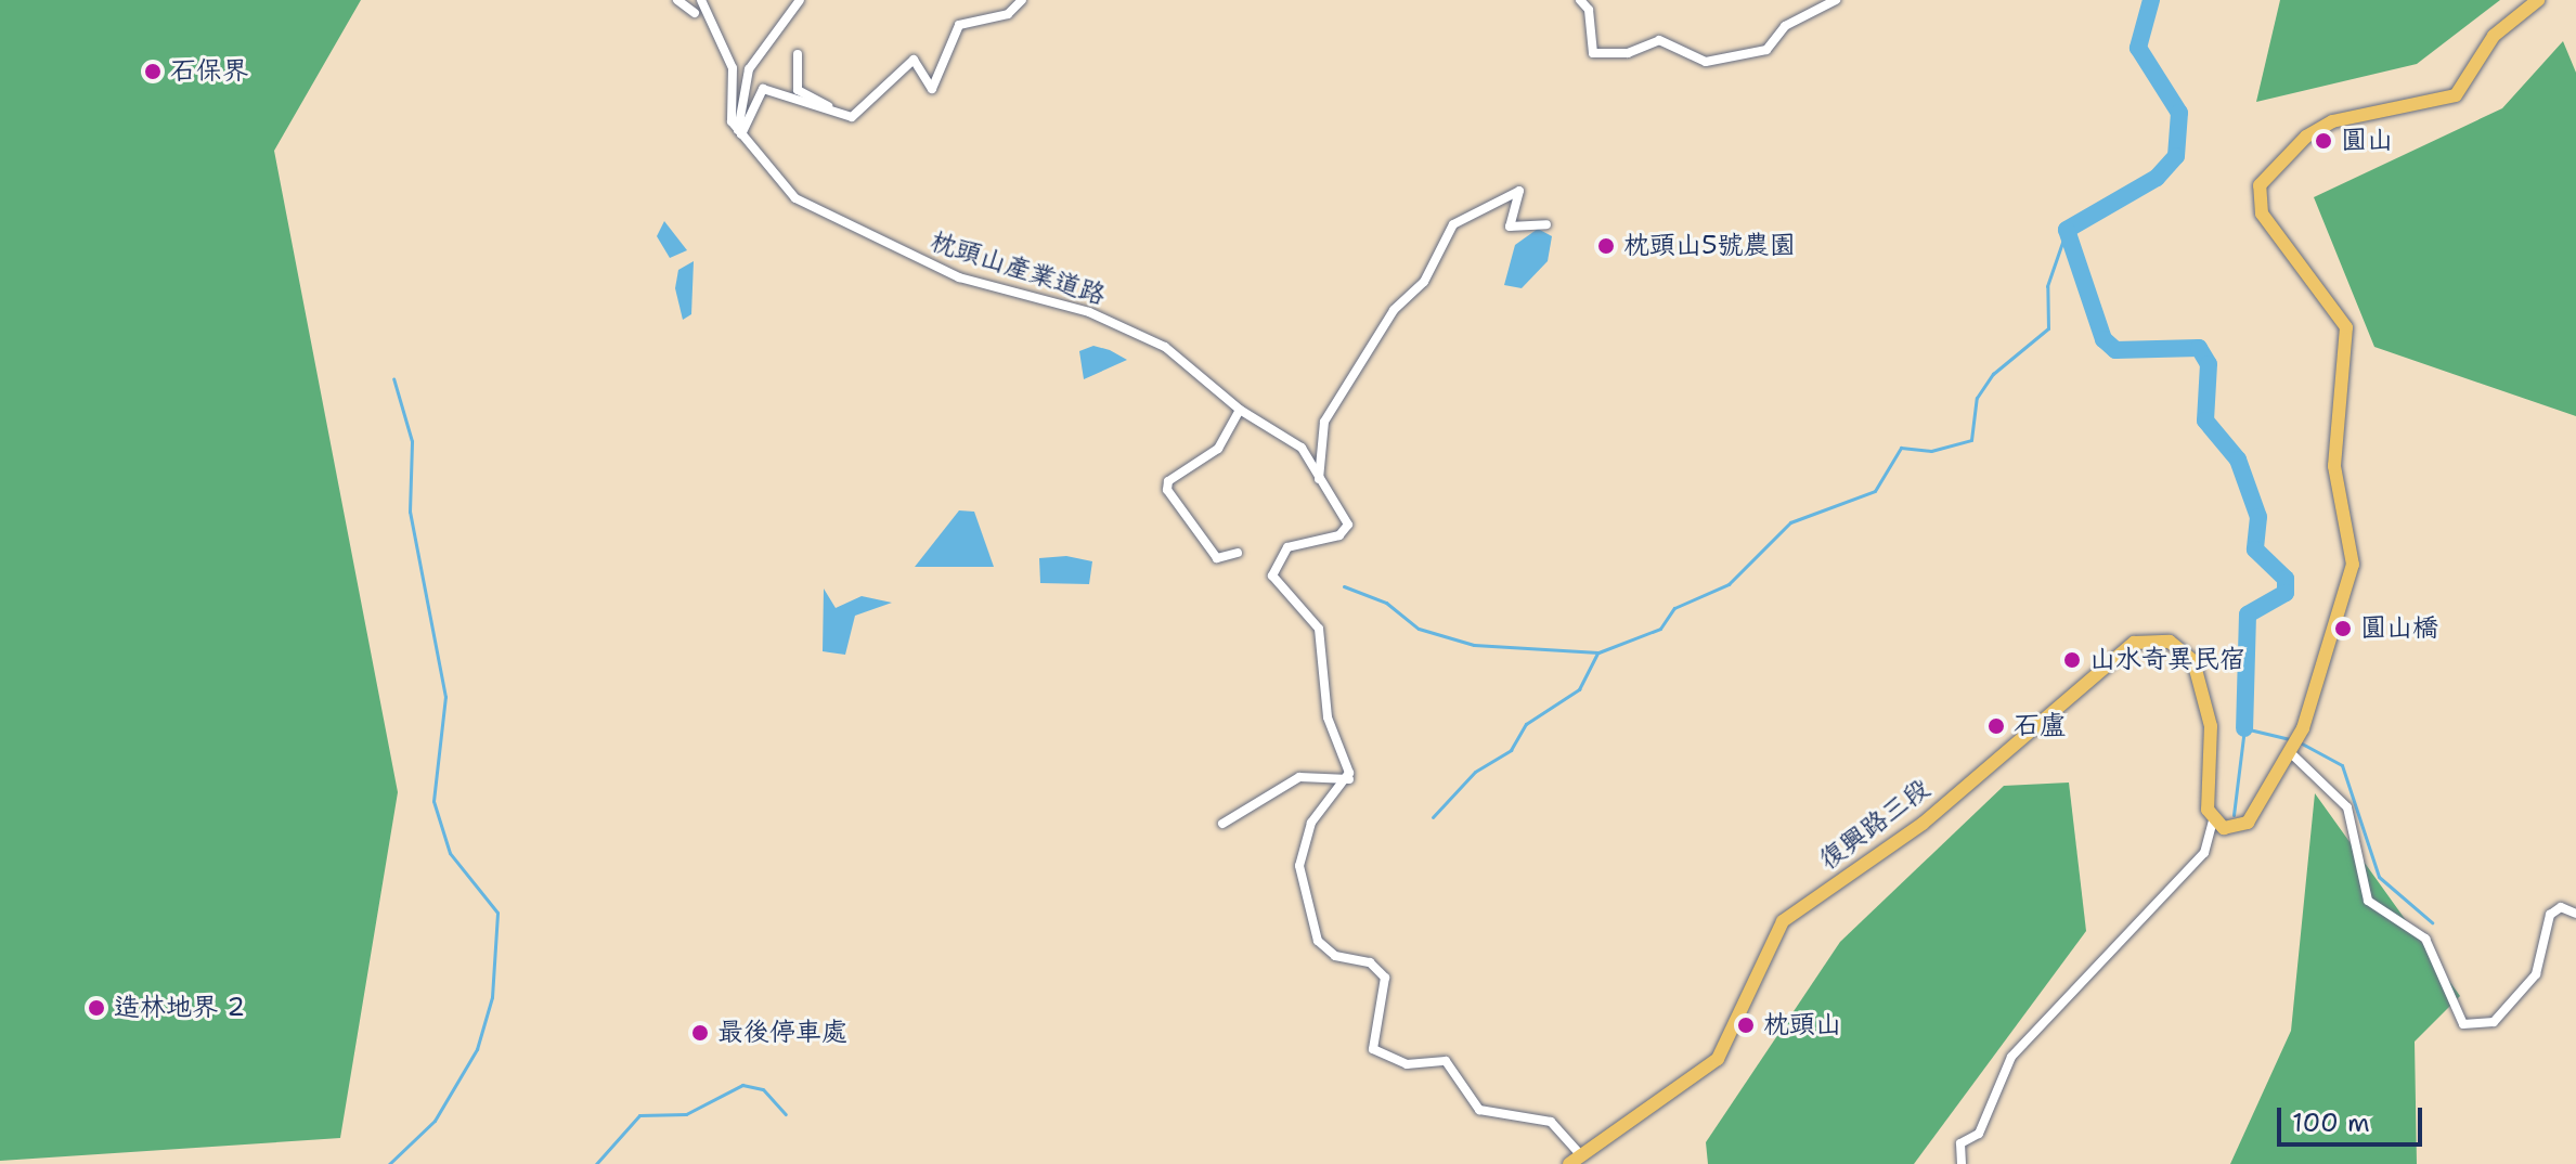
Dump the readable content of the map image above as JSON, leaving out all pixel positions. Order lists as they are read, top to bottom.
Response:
{
  "streets": {
    "main road": ["復興路三段"],
    "street": ["枕頭山產業道路"]
  },
  "places": [
    "石保界",
    "圓山",
    "枕頭山5號農園",
    "圓山橋",
    "山水奇異民宿",
    "石盧",
    "造林地界 2",
    "枕頭山",
    "最後停車處"
  ],
  "scale_bar": "100 m"
}
